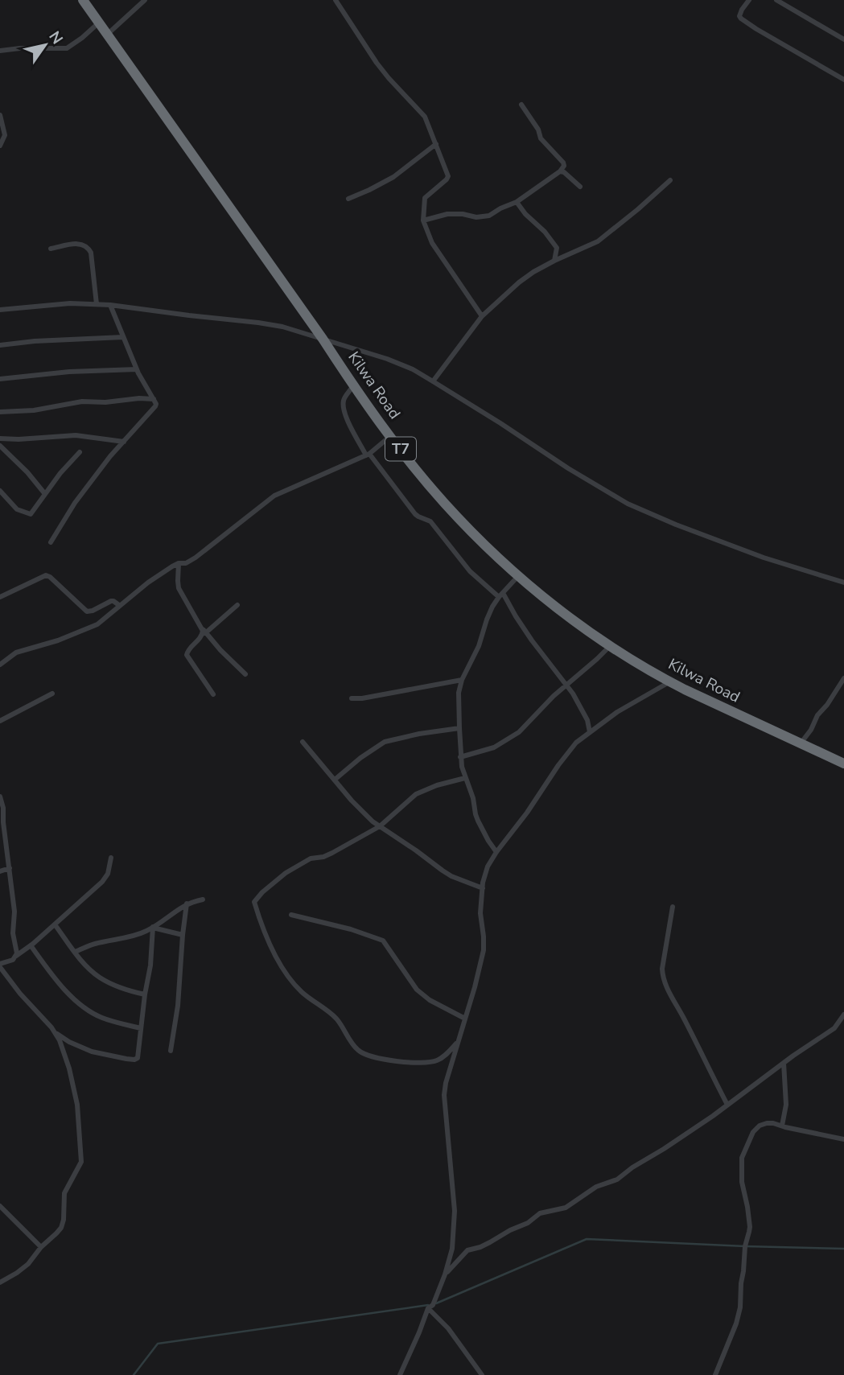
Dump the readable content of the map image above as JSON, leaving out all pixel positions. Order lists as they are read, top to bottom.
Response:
{
  "streets": {
    "highway": ["Kilwa Road", "T7"]
  },
  "north": "top right"
}
